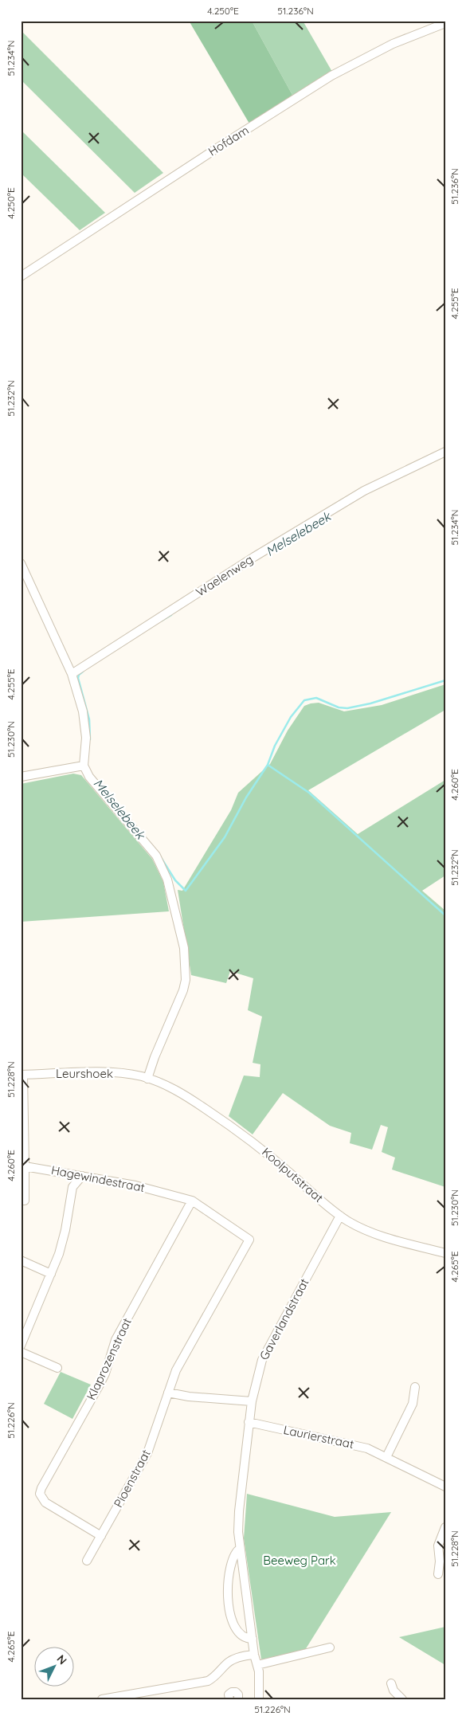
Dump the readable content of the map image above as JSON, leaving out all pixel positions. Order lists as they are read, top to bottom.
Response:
{
  "streets": {
    "street": [
      "Hofdam",
      "Waelenweg",
      "Leurshoek",
      "Koolputstraat",
      "Hagewindestraat",
      "Gaverlandstraat",
      "Klaprozenstraat",
      "Laurierstraat",
      "Pioenstraat"
    ]
  },
  "crossings": [
    ["Leurshoek", "Koolputstraat"],
    ["Koolputstraat", "Gaverlandstraat"],
    ["Hagewindestraat", "Klaprozenstraat"],
    ["Hagewindestraat", "Pioenstraat"],
    ["Gaverlandstraat", "Laurierstraat"],
    ["Klaprozenstraat", "Pioenstraat"]
  ],
  "water": ["Melselebeek"],
  "parks": ["Beeweg Park"],
  "north": "top right",
  "coordinates": [
    "4.250°E",
    "51.236°N",
    "51.234°N",
    "4.255°E",
    "51.232°N",
    "51.230°N",
    "4.260°E",
    "51.228°N",
    "4.265°E",
    "51.226°N"
  ]
}
